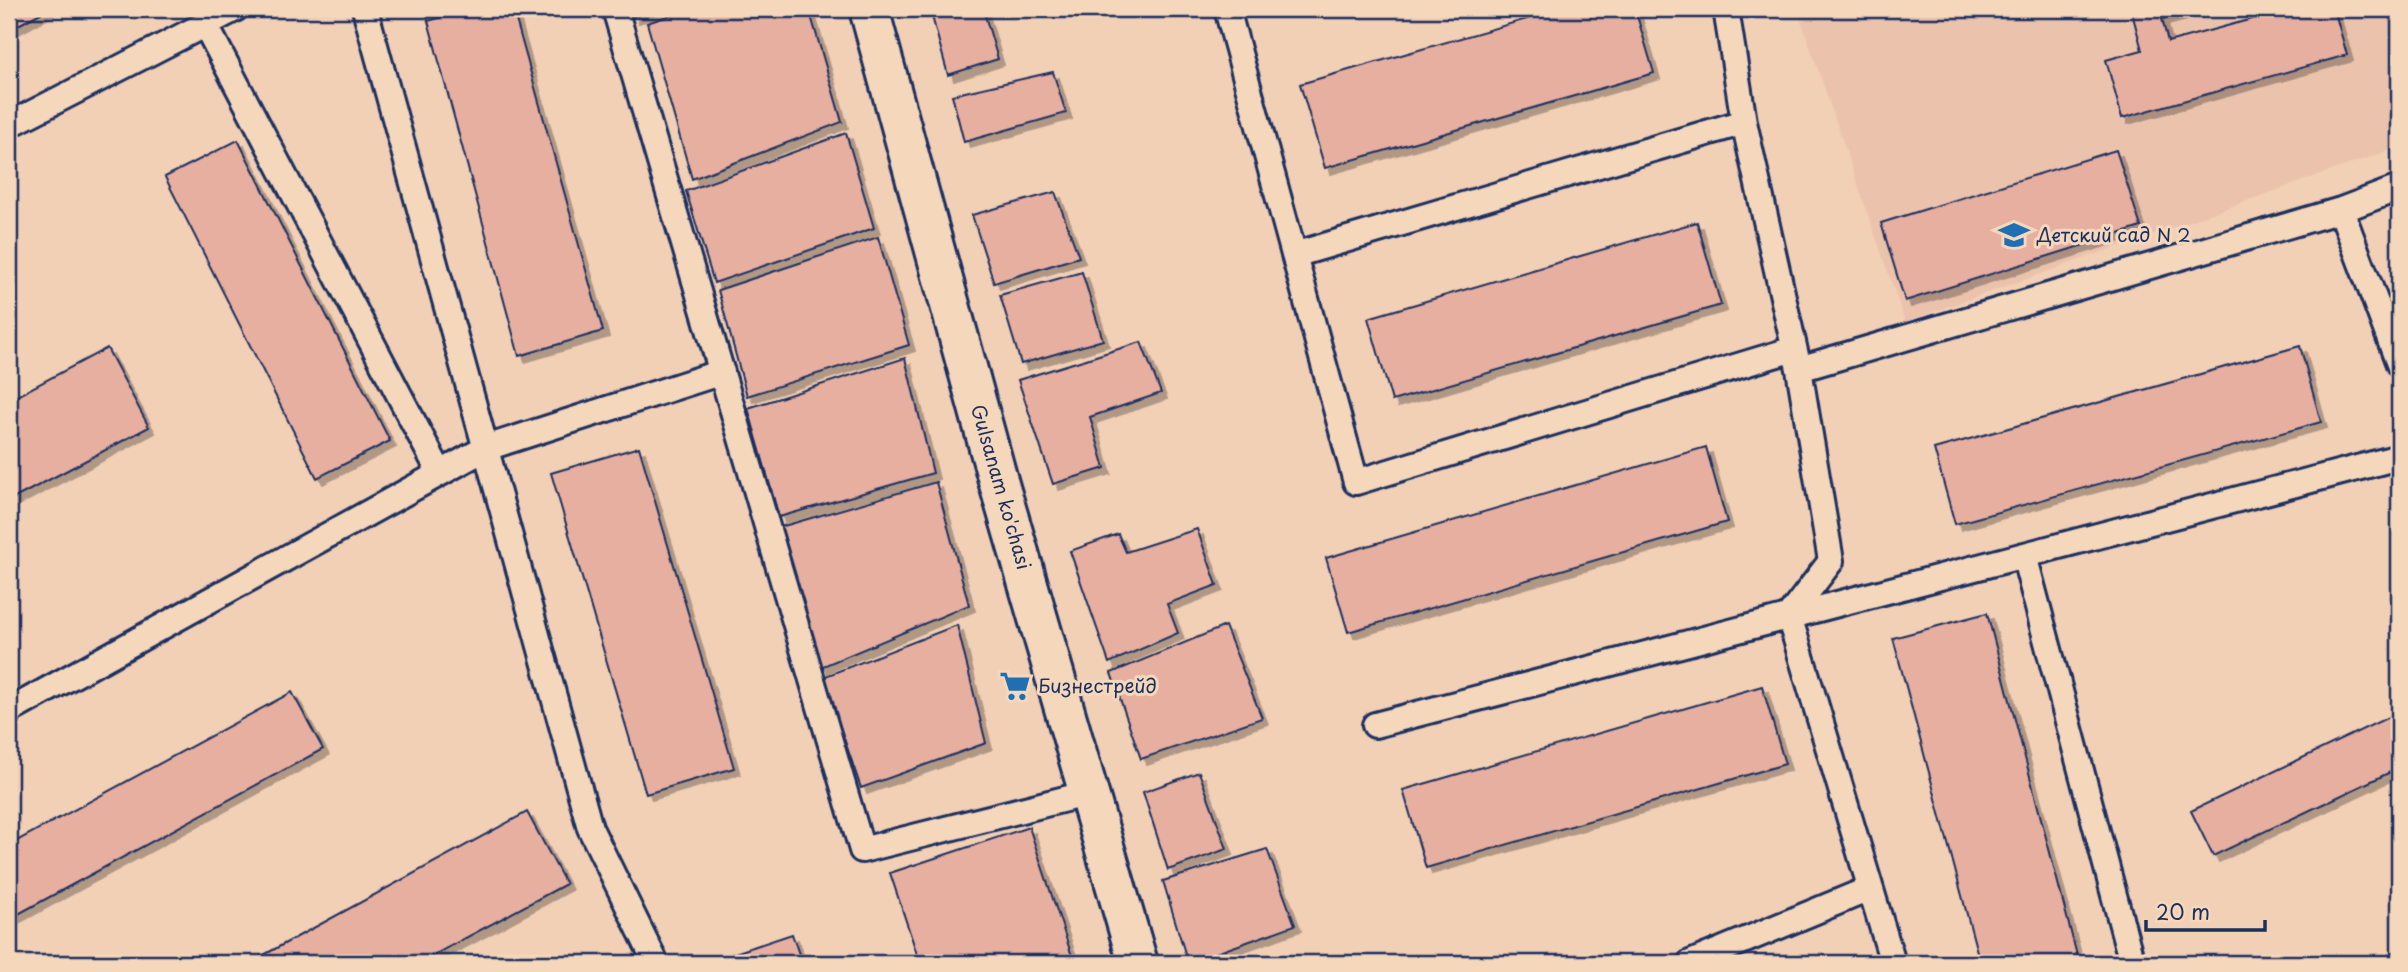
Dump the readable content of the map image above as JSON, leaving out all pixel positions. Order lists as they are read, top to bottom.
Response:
{
  "streets": {
    "main road": ["Gulsanam ko'chasi"]
  },
  "places": {
    "school or university": ["Детский сад N 2"],
    "supermarket": ["Бизнестрейд"]
  },
  "scale_bar": "20 m"
}
